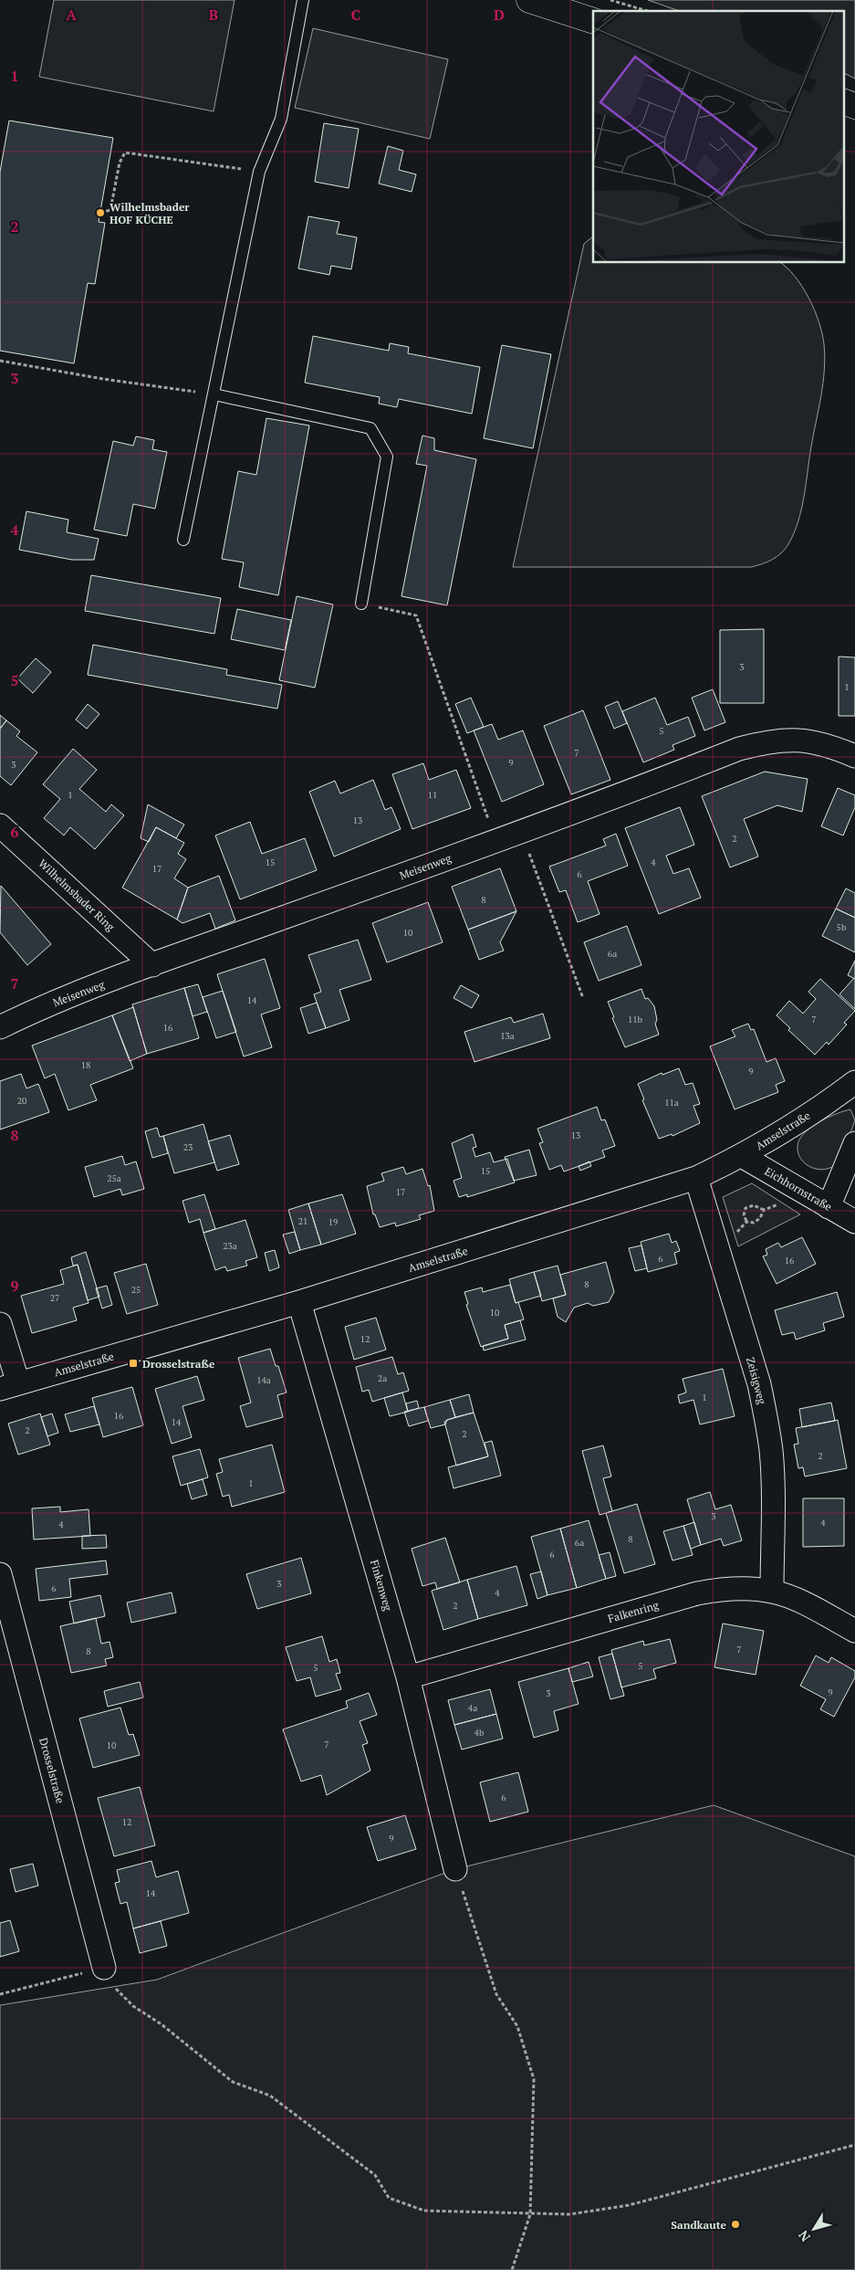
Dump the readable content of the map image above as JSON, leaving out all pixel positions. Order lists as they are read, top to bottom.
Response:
{
  "streets": {
    "street": [
      "Meisenweg",
      "Wilhelmsbader Ring",
      "Amselstraße",
      "Eichhornstraße",
      "Zeisigweg",
      "Finkenweg",
      "Falkenring",
      "Drosselstraße"
    ]
  },
  "crossings": [
    ["Meisenweg", "Wilhelmsbader Ring"],
    ["Amselstraße", "Eichhornstraße"],
    ["Amselstraße", "Zeisigweg"],
    ["Amselstraße", "Finkenweg"],
    ["Zeisigweg", "Falkenring"],
    ["Finkenweg", "Falkenring"]
  ],
  "places": {
    "other": ["Wilhelmsbader HOF KÜCHE", "Sandkaute"],
    "transit": ["Drosselstraße"]
  },
  "house_numbers": [
    "3",
    "1",
    "5",
    "7",
    "9",
    "3",
    "1",
    "11",
    "13",
    "2",
    "15",
    "4",
    "17",
    "6",
    "8",
    "5b",
    "10",
    "6a",
    "14",
    "11b",
    "7",
    "16",
    "13a",
    "18",
    "9",
    "20",
    "11a",
    "13",
    "23",
    "15",
    "25a",
    "17",
    "21",
    "19",
    "23a",
    "6",
    "16",
    "8",
    "25",
    "27",
    "10",
    "12",
    "2a",
    "14a",
    "1",
    "16",
    "14",
    "2",
    "2",
    "2",
    "1",
    "3",
    "4",
    "4",
    "8",
    "6a",
    "6",
    "3",
    "6",
    "4",
    "2",
    "7",
    "8",
    "5",
    "5",
    "9",
    "3",
    "4a",
    "4b",
    "7",
    "10",
    "6",
    "12",
    "9",
    "14"
  ],
  "north": "bottom left",
  "grid": {
    "columns": [
      "A",
      "B",
      "C",
      "D"
    ],
    "rows": [
      "1",
      "2",
      "3",
      "4",
      "5",
      "6",
      "7",
      "8",
      "9"
    ]
  }
}
